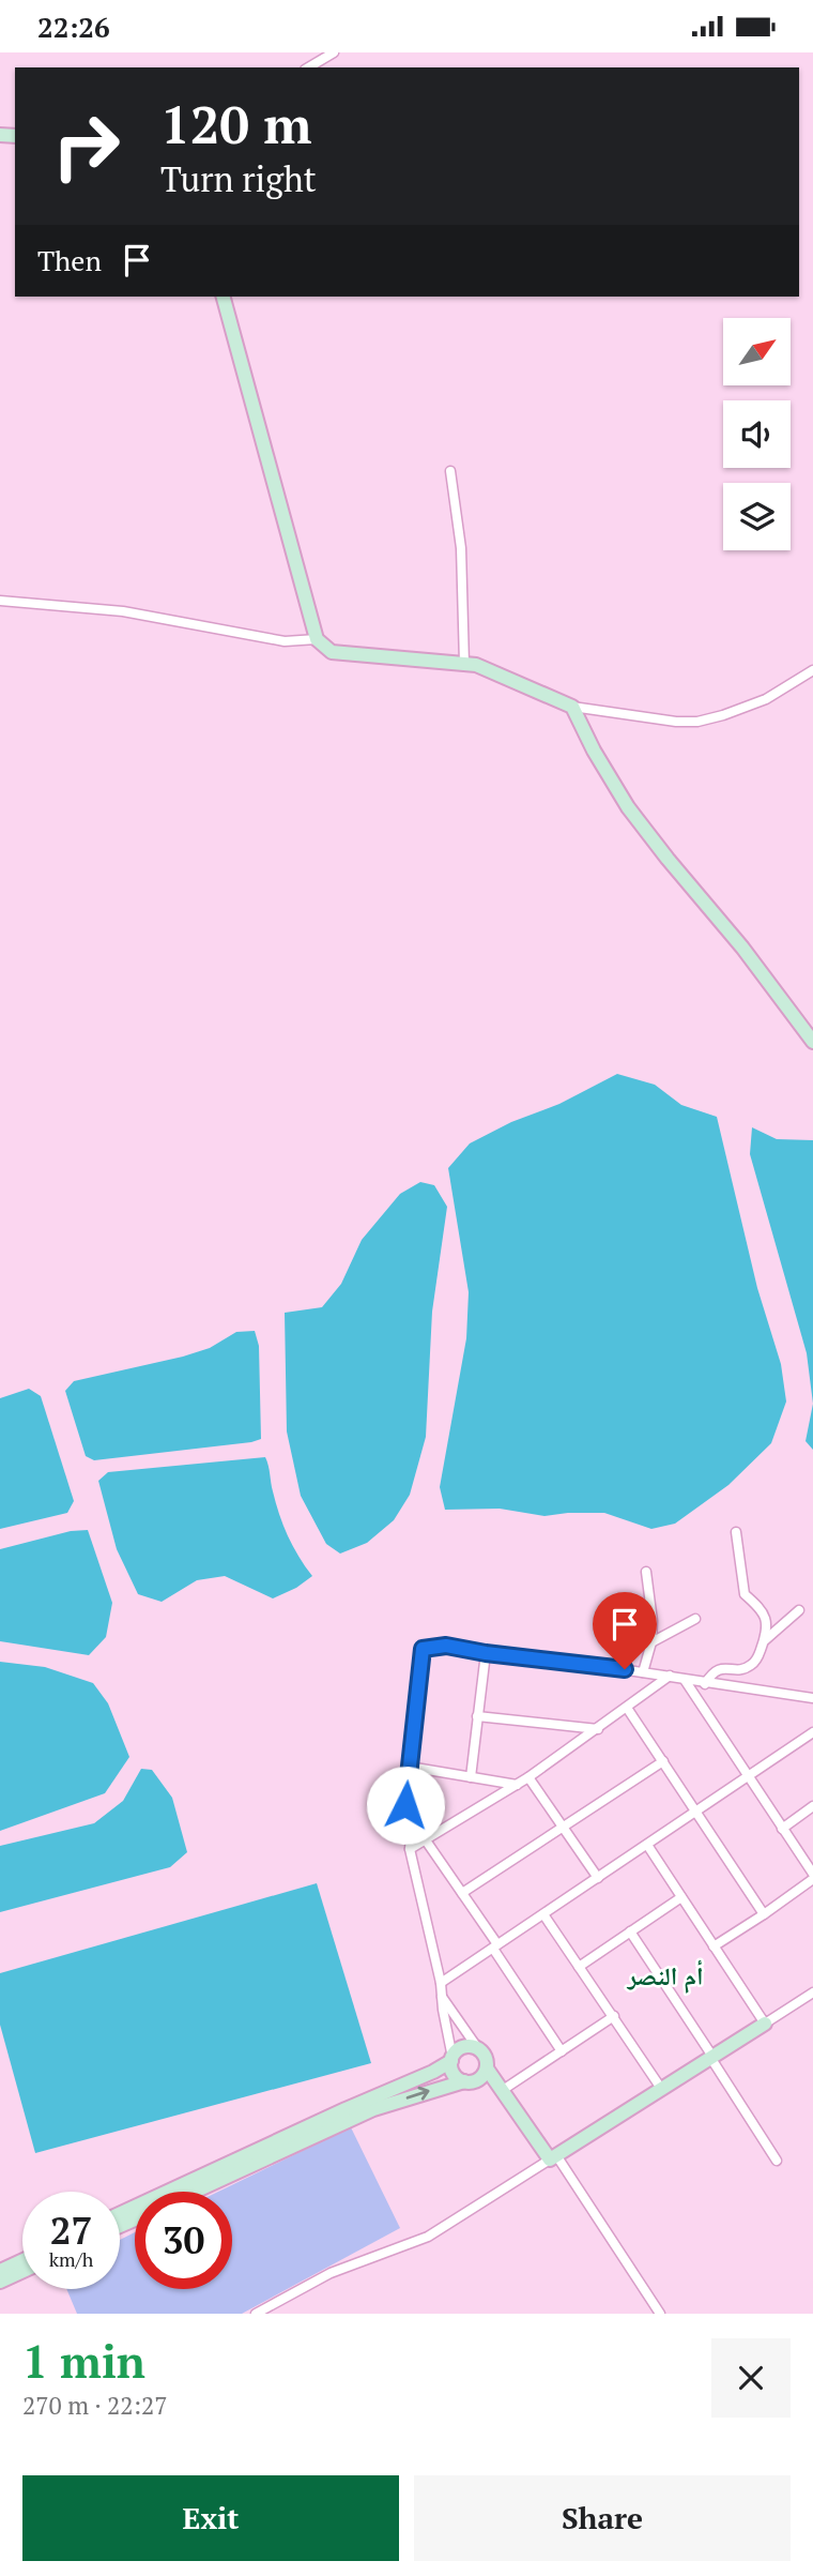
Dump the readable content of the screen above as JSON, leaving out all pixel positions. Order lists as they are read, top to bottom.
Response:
{
  "districts": ["أم النصر"],
  "north": "top right",
  "page": {
    "status": "22:26",
    "turn": ["120 m", "Turn right"],
    "then": "Then",
    "speed": "27 km/h",
    "limit": "30",
    "heading": ["1 min", "270 m · 22:27"],
    "buttons": ["Exit", "Share"]
  }
}
